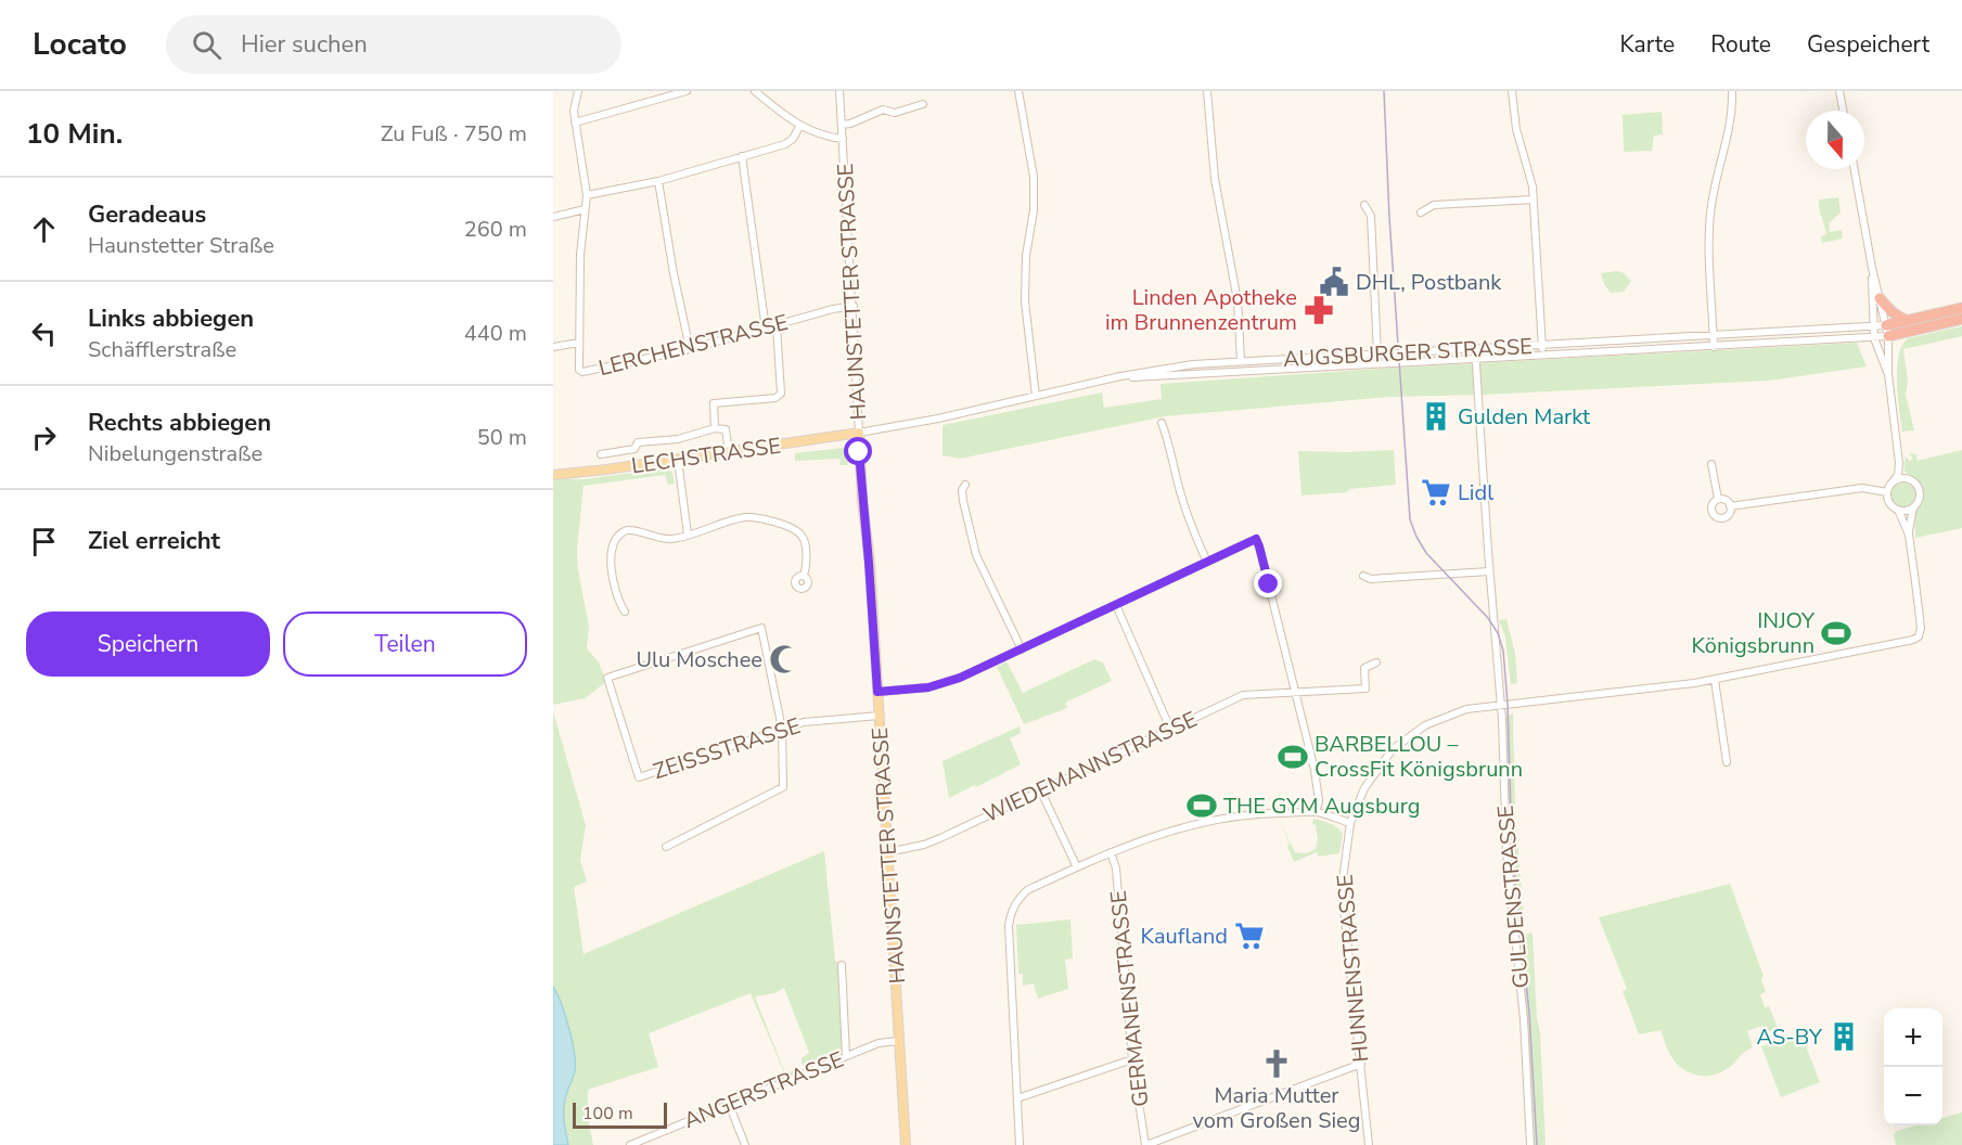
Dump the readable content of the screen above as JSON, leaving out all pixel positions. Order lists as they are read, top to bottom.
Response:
{
  "streets": {
    "main road": ["HAUNSTETTER STRASSE", "LECHSTRASSE"],
    "street": [
      "LERCHENSTRASSE",
      "AUGSBURGER STRASSE",
      "ZEISSSTRASSE",
      "WIEDEMANNSTRASSE",
      "GULDENSTRASSE",
      "HUNNENSTRASSE",
      "GERMANENSTRASSE",
      "ANGERSTRASSE"
    ]
  },
  "crossings": [
    ["HAUNSTETTER STRASSE", "LERCHENSTRASSE"],
    ["HAUNSTETTER STRASSE", "AUGSBURGER STRASSE"],
    ["HAUNSTETTER STRASSE", "LECHSTRASSE"],
    ["HAUNSTETTER STRASSE", "ZEISSSTRASSE"],
    ["HAUNSTETTER STRASSE", "WIEDEMANNSTRASSE"],
    ["HAUNSTETTER STRASSE", "ANGERSTRASSE"],
    ["AUGSBURGER STRASSE", "LECHSTRASSE"],
    ["AUGSBURGER STRASSE", "GULDENSTRASSE"],
    ["AUGSBURGER STRASSE", "HUNNENSTRASSE"],
    ["GULDENSTRASSE", "HUNNENSTRASSE"]
  ],
  "places": {
    "public building": ["DHL, Postbank"],
    "pharmacy": ["Linden Apotheke im Brunnenzentrum"],
    "building": ["Gulden Markt", "AS-BY"],
    "supermarket": ["Lidl", "Kaufland"],
    "sports": ["INJOY Königsbrunn", "BARBELLOU – CrossFit Königsbrunn", "THE GYM Augsburg"],
    "mosque": ["Ulu Moschee"],
    "church": ["Maria Mutter vom Großen Sieg"]
  },
  "scale_bar": "100 m",
  "north": "bottom",
  "page": {
    "header": "Locato",
    "search": "Hier suchen",
    "nav": ["Karte", "Route", "Gespeichert"],
    "heading": ["10 Min.", "Zu Fuß · 750 m"],
    "list": [
      ["Geradeaus", "Haunstetter Straße", "260 m"],
      ["Links abbiegen", "Schäfflerstraße", "440 m"],
      ["Rechts abbiegen", "Nibelungenstraße", "50 m"],
      "Ziel erreicht"
    ],
    "buttons": ["Speichern", "Teilen"],
    "map_buttons": ["+", "−"],
    "scale": "100 m"
  }
}
